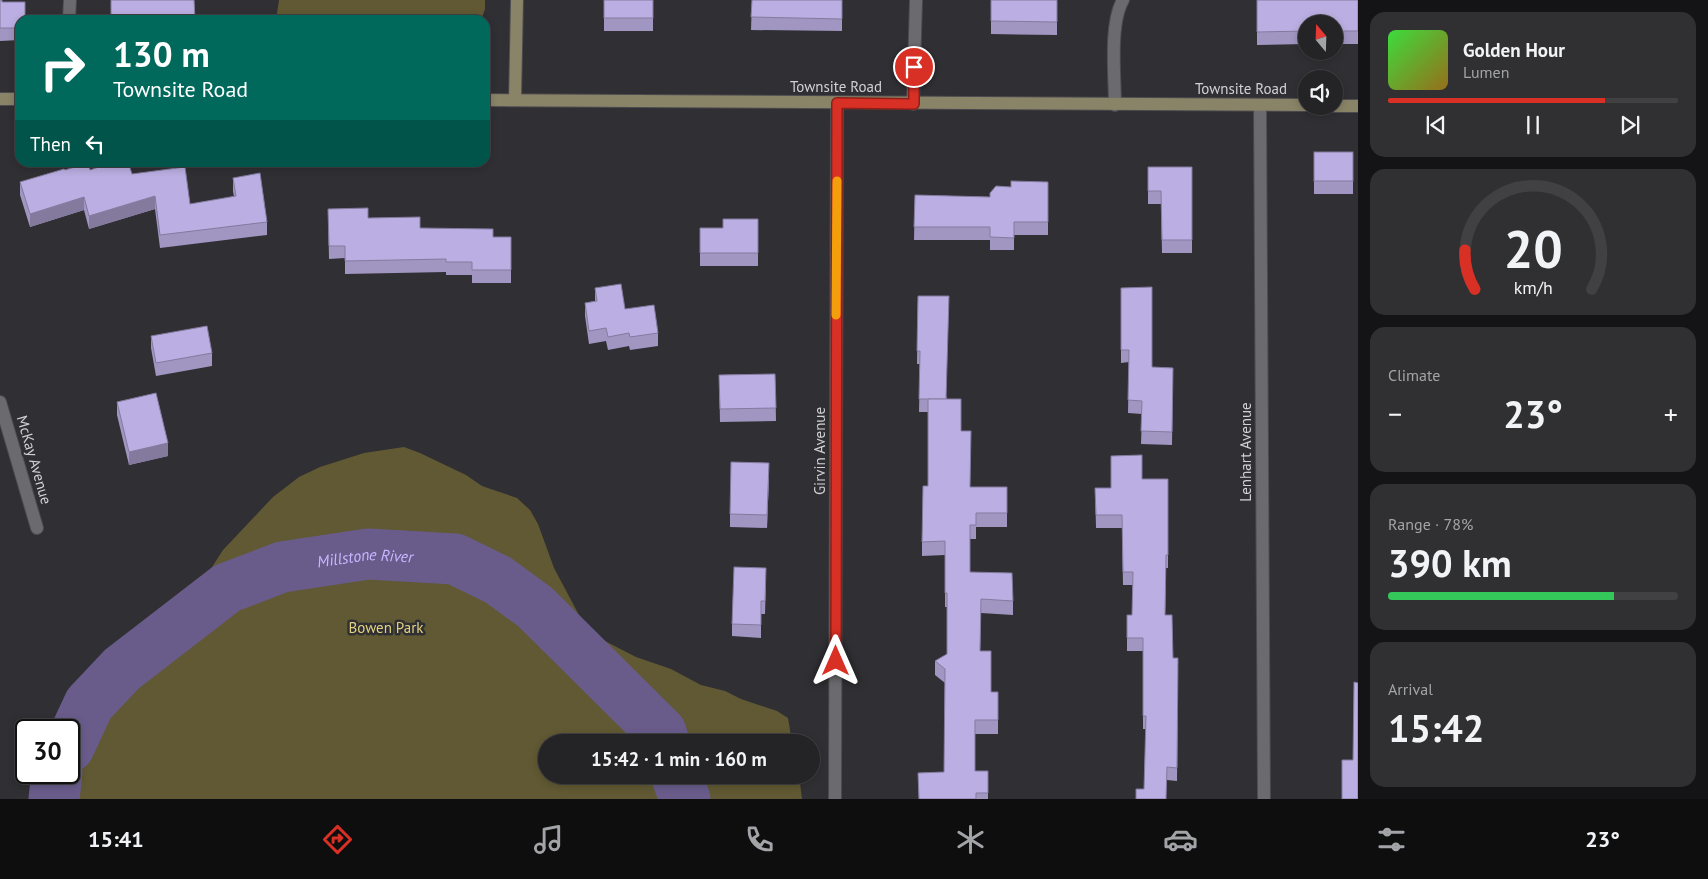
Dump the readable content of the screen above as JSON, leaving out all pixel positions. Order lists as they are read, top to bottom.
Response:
{
  "streets": {
    "street": [
      "Townsite Road",
      "Girvin Avenue",
      "Lenhart Avenue",
      "McKay Avenue"
    ]
  },
  "crossings": [
    ["Townsite Road", "Girvin Avenue"],
    ["Townsite Road", "Lenhart Avenue"]
  ],
  "water": ["Millstone River"],
  "parks": ["Bowen Park"],
  "north": "top",
  "page": {
    "turn": ["130 m", "Townsite Road"],
    "song": ["Golden Hour", "Lumen"],
    "then": "Then",
    "tile": [
      "Climate",
      ["Range · 78%", "390 km"],
      ["Arrival", "15:42"]
    ],
    "heat": ["−", "23°", "+"],
    "limit": "30",
    "trip": "15:42 · 1 min · 160 m",
    "tabs": ["15:41", "23°"],
    "gauge": ["20", "km/h"]
  }
}
